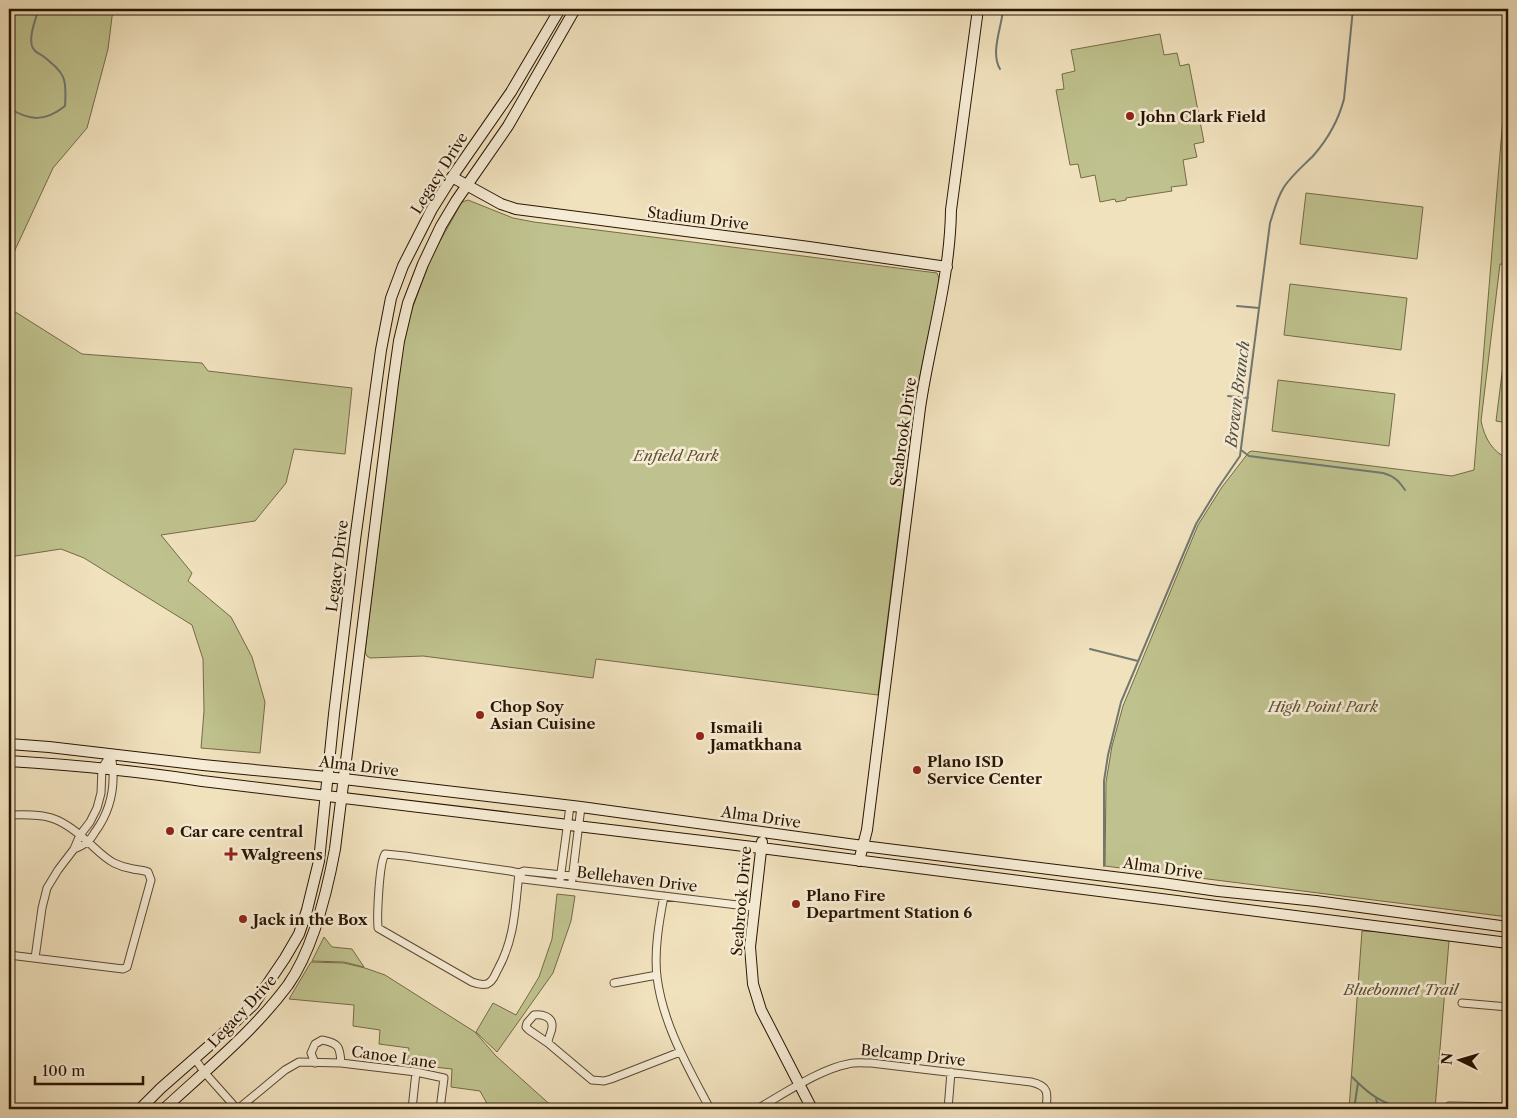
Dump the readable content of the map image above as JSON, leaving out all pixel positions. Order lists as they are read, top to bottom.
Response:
{
  "streets": {
    "main road": [
      "Legacy Drive",
      "Stadium Drive",
      "Seabrook Drive",
      "Alma Drive"
    ],
    "street": ["Bellehaven Drive", "Belcamp Drive", "Canoe Lane"]
  },
  "crossings": [
    ["Legacy Drive", "Stadium Drive"],
    ["Legacy Drive", "Alma Drive"],
    ["Stadium Drive", "Seabrook Drive"],
    ["Seabrook Drive", "Alma Drive"],
    ["Seabrook Drive", "Bellehaven Drive"],
    ["Seabrook Drive", "Belcamp Drive"]
  ],
  "water": ["Brown Branch"],
  "parks": ["Enfield Park", "High Point Park", "Bluebonnet Trail"],
  "places": {
    "other": [
      "John Clark Field",
      "Chop Soy Asian Cuisine",
      "Ismaili Jamatkhana",
      "Plano ISD Service Center",
      "Car care central",
      "Plano Fire Department Station 6",
      "Jack in the Box"
    ],
    "health": ["Walgreens"]
  },
  "scale_bar": "100 m",
  "north": "left"
}
